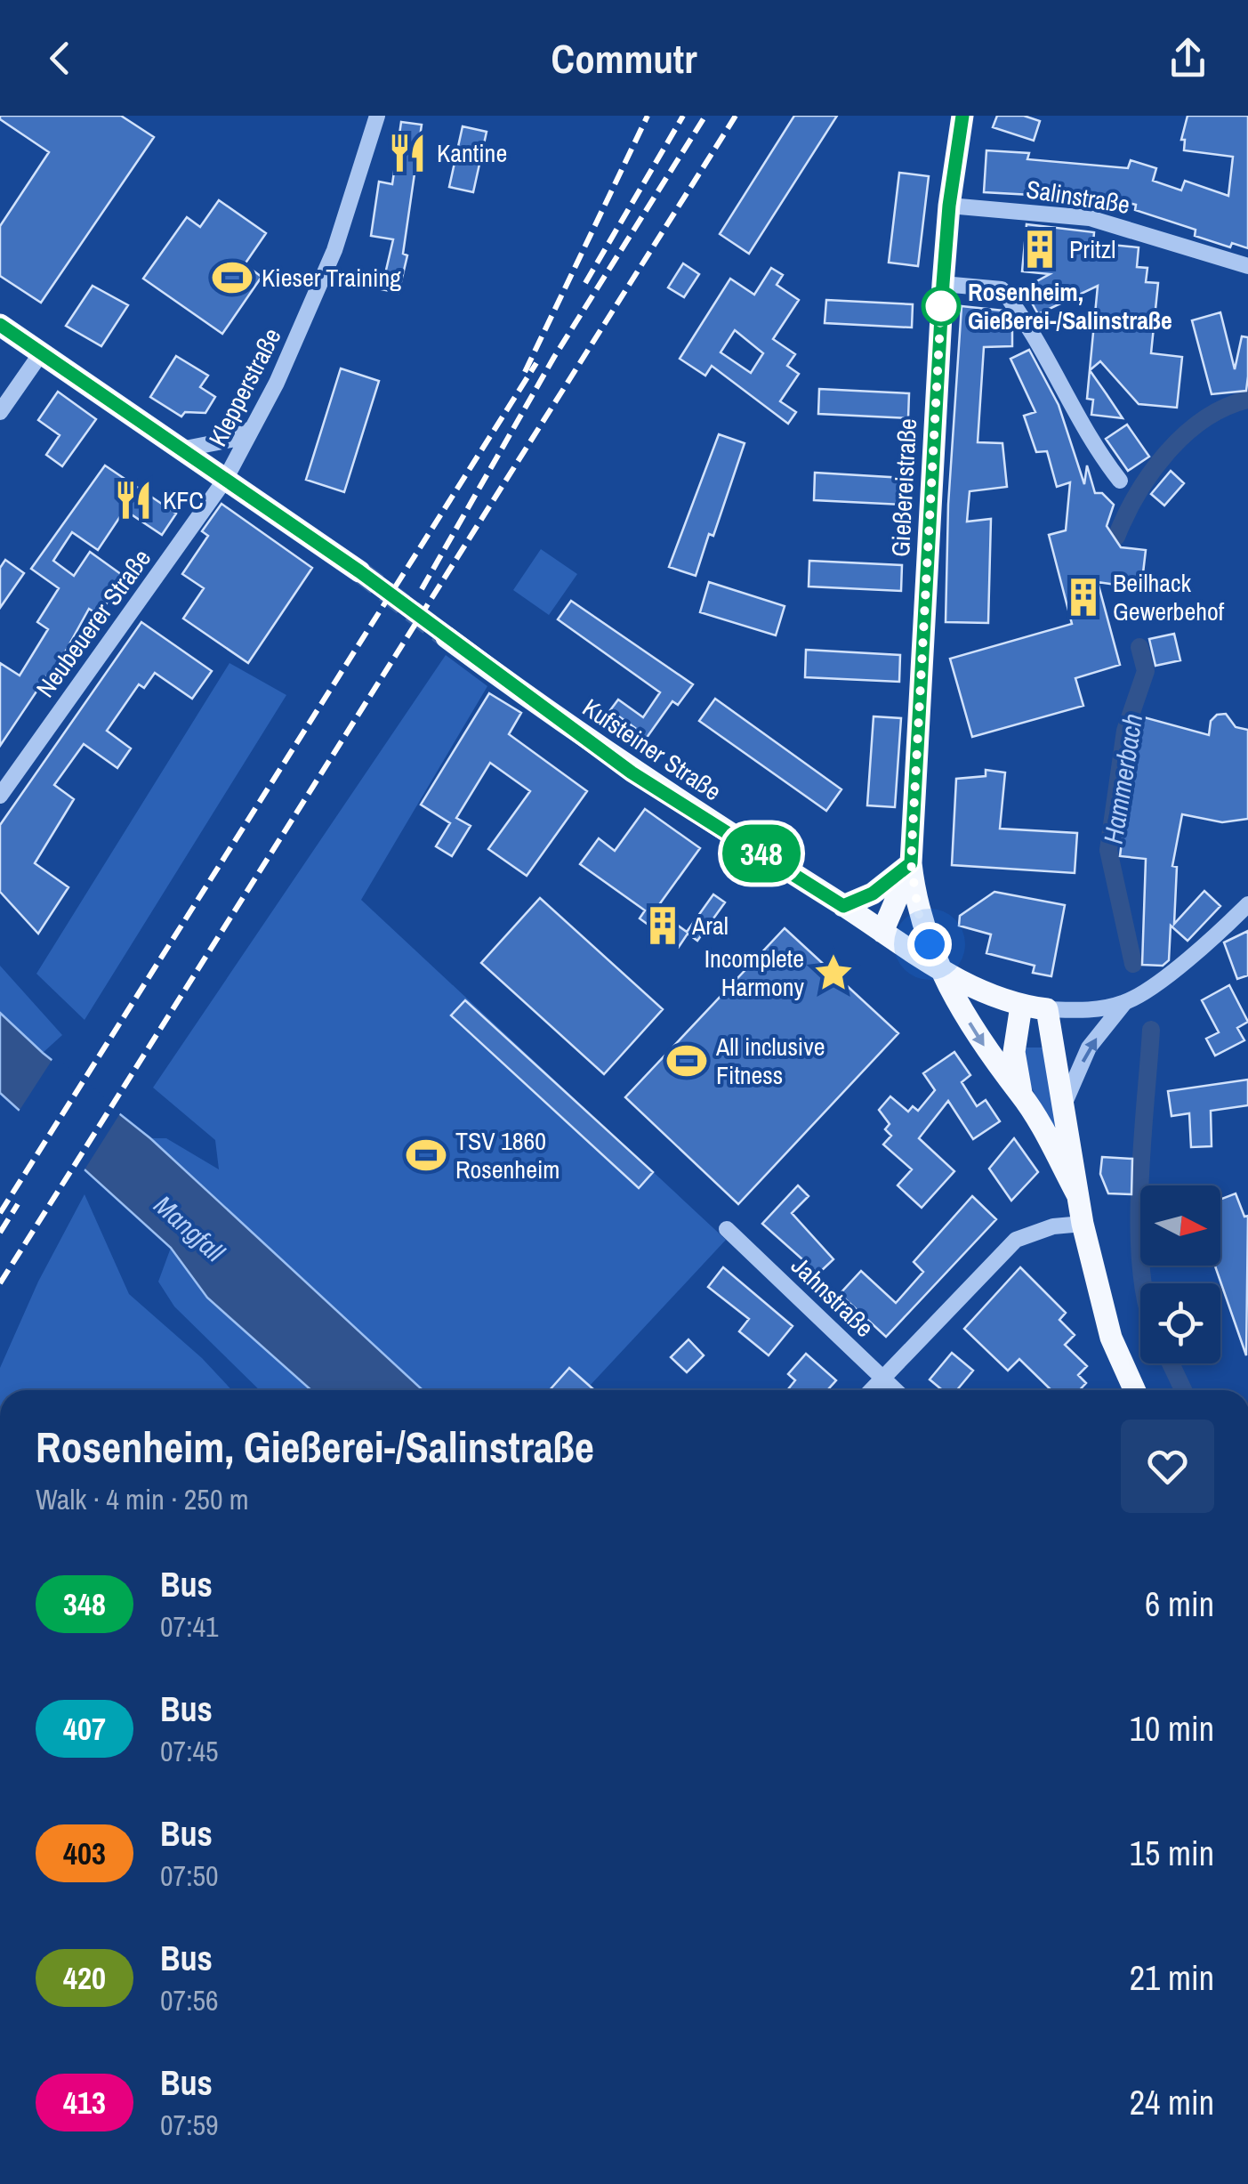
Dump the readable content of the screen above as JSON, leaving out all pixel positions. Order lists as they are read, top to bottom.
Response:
{
  "streets": {
    "main road": ["Gießereistraße", "Kufsteiner Straße"],
    "street": [
      "Salinstraße",
      "Klepperstraße",
      "Neubeuerer Straße",
      "Jahnstraße"
    ]
  },
  "crossings": [
    ["Salinstraße", "Gießereistraße"],
    ["Klepperstraße", "Neubeuerer Straße"],
    ["Gießereistraße", "Kufsteiner Straße"]
  ],
  "water": ["Hammerbach", "Mangfall"],
  "places": {
    "restaurant": ["Kantine", "KFC"],
    "building": ["Pritzl", "Beilhack Gewerbehof", "Aral"],
    "sports": ["Kieser Training", "All inclusive Fitness", "TSV 1860 Rosenheim"],
    "other": ["Rosenheim, Gießerei-/Salinstraße"],
    "place": ["Incomplete Harmony"]
  },
  "lines": ["bus line 348"],
  "north": "right",
  "page": {
    "header": "Commutr",
    "on_map": "348",
    "heading": ["Rosenheim, Gießerei-/Salinstraße", "Walk · 4 min · 250 m"],
    "list": [
      {
        "mark": "348",
        "name": "Bus",
        "note": "07:41",
        "value": "6 min"
      },
      {
        "mark": "407",
        "name": "Bus",
        "note": "07:45",
        "value": "10 min"
      },
      {
        "mark": "403",
        "name": "Bus",
        "note": "07:50",
        "value": "15 min"
      },
      {
        "mark": "420",
        "name": "Bus",
        "note": "07:56",
        "value": "21 min"
      },
      {
        "mark": "413",
        "name": "Bus",
        "note": "07:59",
        "value": "24 min"
      }
    ]
  }
}
